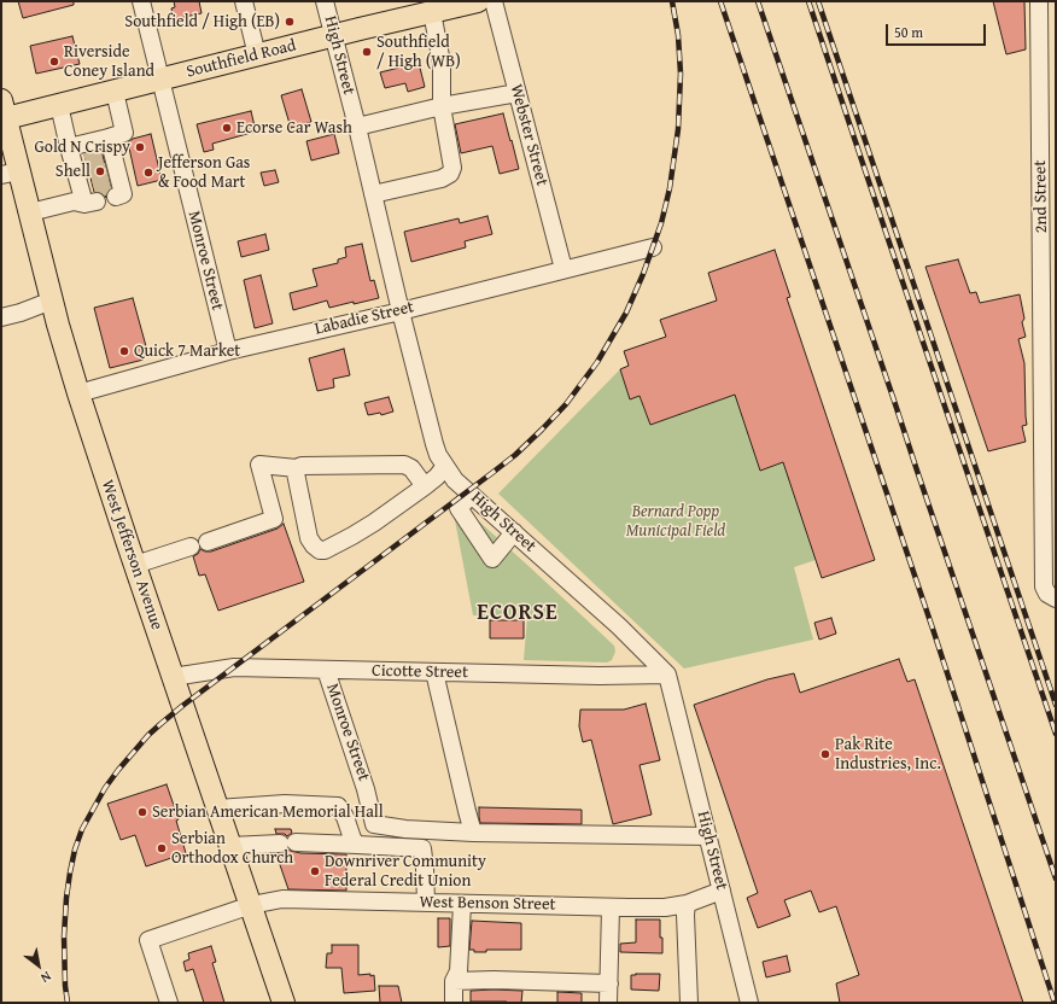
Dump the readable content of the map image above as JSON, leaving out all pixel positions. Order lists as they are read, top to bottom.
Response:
{
  "streets": {
    "main road": ["Southfield Road", "West Jefferson Avenue"],
    "street": [
      "High Street",
      "Webster Street",
      "2nd Street",
      "Monroe Street",
      "Labadie Street",
      "Cicotte Street",
      "West Benson Street"
    ]
  },
  "crossings": [
    ["High Street", "Southfield Road"],
    ["High Street", "Labadie Street"],
    ["High Street", "Cicotte Street"],
    ["High Street", "West Benson Street"],
    ["Southfield Road", "Monroe Street"],
    ["Southfield Road", "West Jefferson Avenue"],
    ["Webster Street", "Labadie Street"],
    ["Monroe Street", "Labadie Street"],
    ["Monroe Street", "Cicotte Street"],
    ["Labadie Street", "West Jefferson Avenue"],
    ["West Jefferson Avenue", "Cicotte Street"],
    ["West Jefferson Avenue", "West Benson Street"]
  ],
  "districts": ["ECORSE"],
  "parks": ["Bernard Popp Municipal Field"],
  "places": [
    "Southfield / High (EB)",
    "Southfield / High (WB)",
    "Riverside Coney Island",
    "Ecorse Car Wash",
    "Gold N Crispy",
    "Shell",
    "Jefferson Gas & Food Mart",
    "Quick 7 Market",
    "Pak Rite Industries, Inc.",
    "Serbian American Memorial Hall",
    "Serbian Orthodox Church",
    "Downriver Community Federal Credit Union"
  ],
  "scale_bar": "50 m",
  "north": "bottom right"
}
